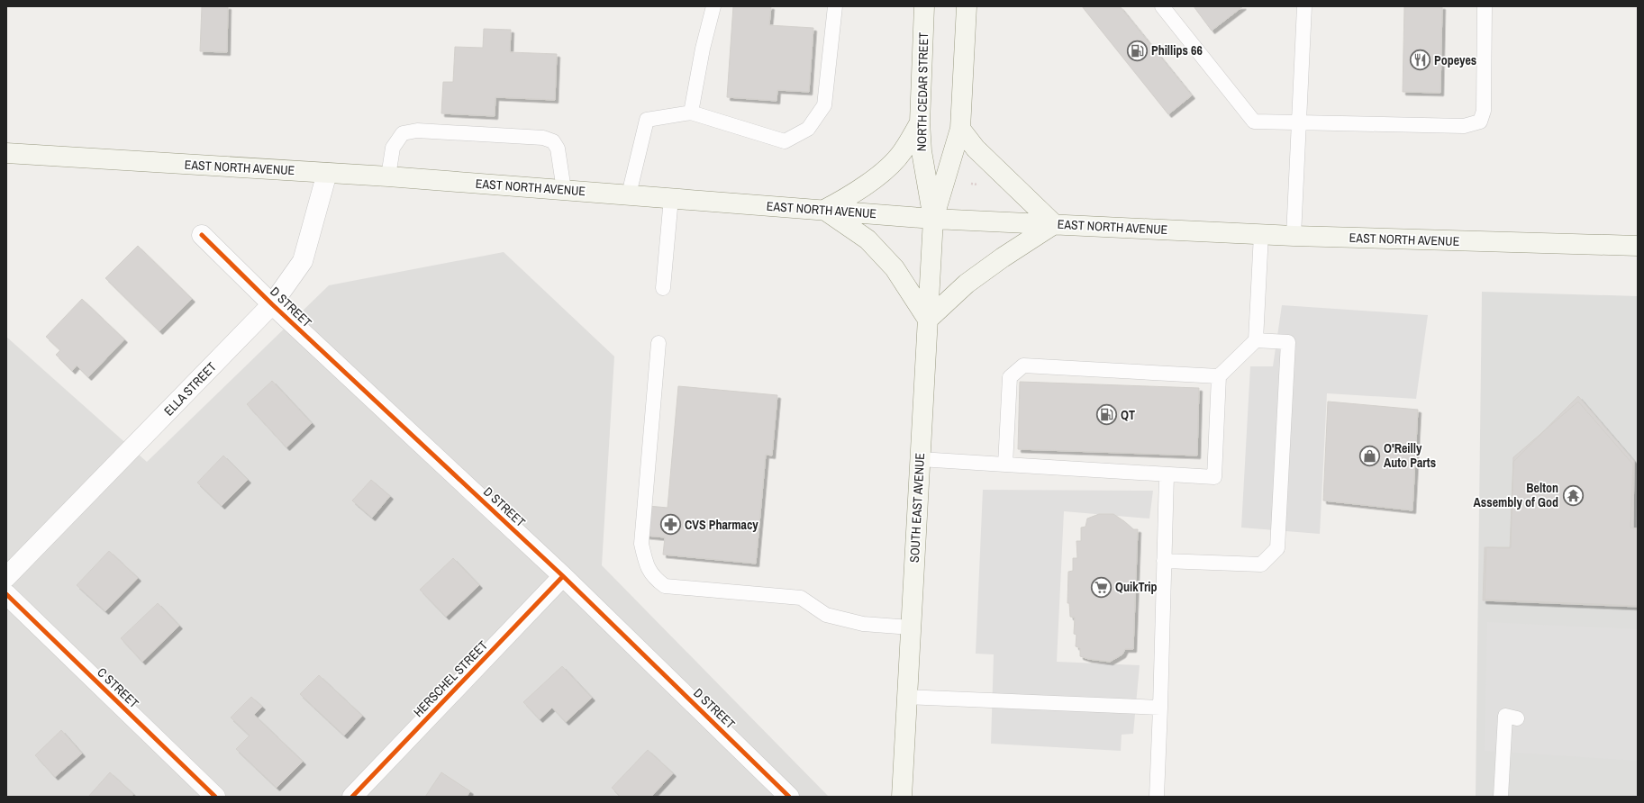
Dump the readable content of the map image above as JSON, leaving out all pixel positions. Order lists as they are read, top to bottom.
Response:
{
  "streets": {
    "main road": ["NORTH CEDAR STREET", "EAST NORTH AVENUE", "SOUTH EAST AVENUE"],
    "street": [
      "D STREET",
      "ELLA STREET",
      "HERSCHEL STREET",
      "C STREET"
    ]
  },
  "crossings": [
    ["NORTH CEDAR STREET", "EAST NORTH AVENUE"],
    ["NORTH CEDAR STREET", "SOUTH EAST AVENUE"],
    ["EAST NORTH AVENUE", "ELLA STREET"],
    ["EAST NORTH AVENUE", "SOUTH EAST AVENUE"],
    ["D STREET", "ELLA STREET"],
    ["D STREET", "HERSCHEL STREET"]
  ],
  "places": {
    "fuel station": ["Phillips 66", "QT"],
    "restaurant": ["Popeyes"],
    "shop": ["O'Reilly Auto Parts"],
    "temple": ["Belton Assembly of God"],
    "pharmacy": ["CVS Pharmacy"],
    "supermarket": ["QuikTrip"]
  }
}
